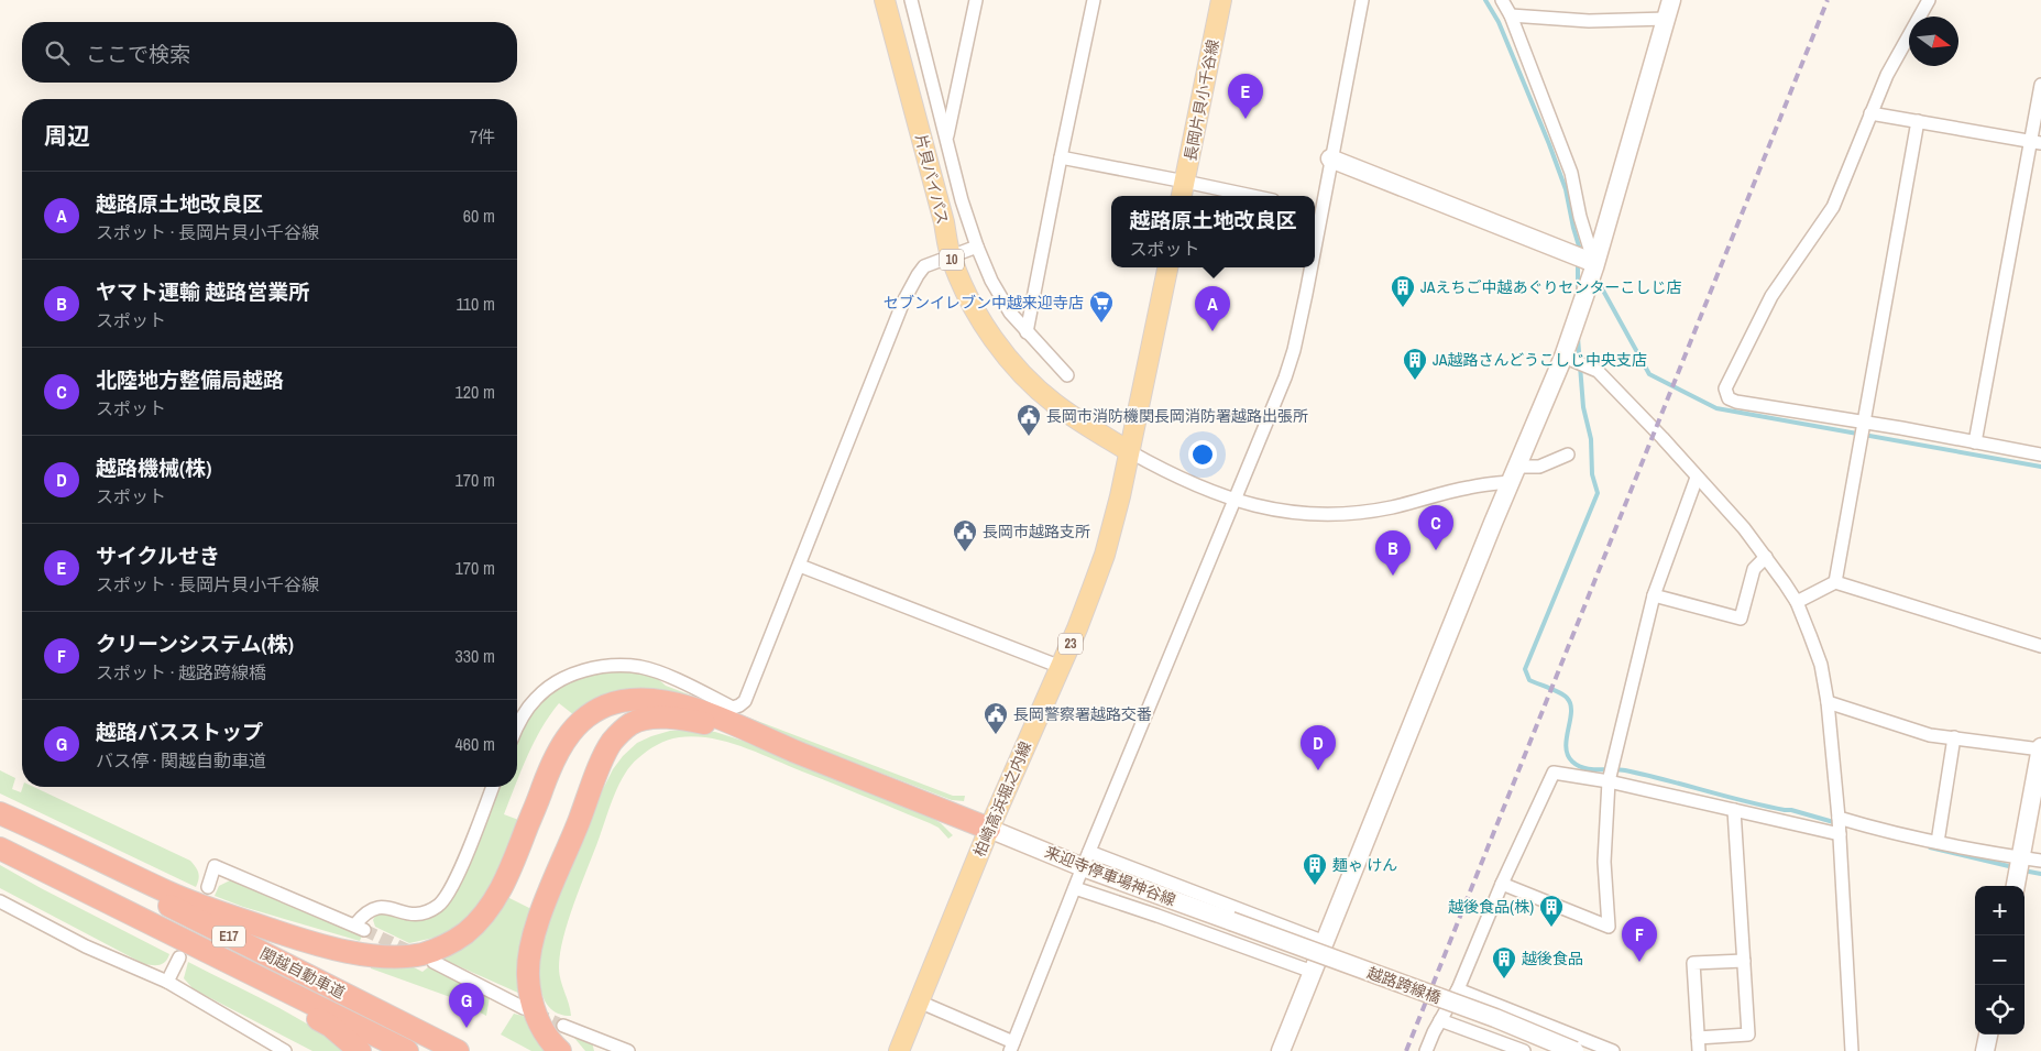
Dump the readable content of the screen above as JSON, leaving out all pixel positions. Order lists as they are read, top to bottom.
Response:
{
  "streets": {
    "highway": ["E17", "関越自動車道"],
    "main road": [
      "長岡片貝小千谷線",
      "片貝バイパス",
      "10",
      "23",
      "柏崎高浜堀之内線"
    ],
    "street": ["来迎寺停車場神谷線", "越路跨線橋"]
  },
  "crossings": [
    ["片貝バイパス", "柏崎高浜堀之内線"],
    ["柏崎高浜堀之内線", "来迎寺停車場神谷線"],
    ["来迎寺停車場神谷線", "越路跨線橋"]
  ],
  "places": {
    "building": [
      "JAえちご中越あぐりセンターこしじ店",
      "JA越路さんどうこしじ中央支店",
      "麺ゃ けん",
      "越後食品(株)",
      "越後食品"
    ],
    "supermarket": ["セブンイレブン中越来迎寺店"],
    "public building": ["長岡市消防機関長岡消防署越路出張所", "長岡市越路支所", "長岡警察署越路交番"]
  },
  "north": "right",
  "page": {
    "search": "ここで検索",
    "pins": [
      "E",
      "A",
      "C",
      "B",
      "D",
      "F",
      "G"
    ],
    "heading": ["周辺", "7件"],
    "list": [
      {
        "mark": "A",
        "name": "越路原土地改良区",
        "note": "スポット · 長岡片貝小千谷線",
        "value": "60 m"
      },
      {
        "mark": "B",
        "name": "ヤマト運輸 越路営業所",
        "note": "スポット",
        "value": "110 m"
      },
      {
        "mark": "C",
        "name": "北陸地方整備局越路",
        "note": "スポット",
        "value": "120 m"
      },
      {
        "mark": "D",
        "name": "越路機械(株)",
        "note": "スポット",
        "value": "170 m"
      },
      {
        "mark": "E",
        "name": "サイクルせき",
        "note": "スポット · 長岡片貝小千谷線",
        "value": "170 m"
      },
      {
        "mark": "F",
        "name": "クリーンシステム(株)",
        "note": "スポット · 越路跨線橋",
        "value": "330 m"
      },
      {
        "mark": "G",
        "name": "越路バスストップ",
        "note": "バス停 · 関越自動車道",
        "value": "460 m"
      }
    ],
    "popup": ["越路原土地改良区", "スポット"],
    "map_buttons": ["+", "−"]
  }
}
